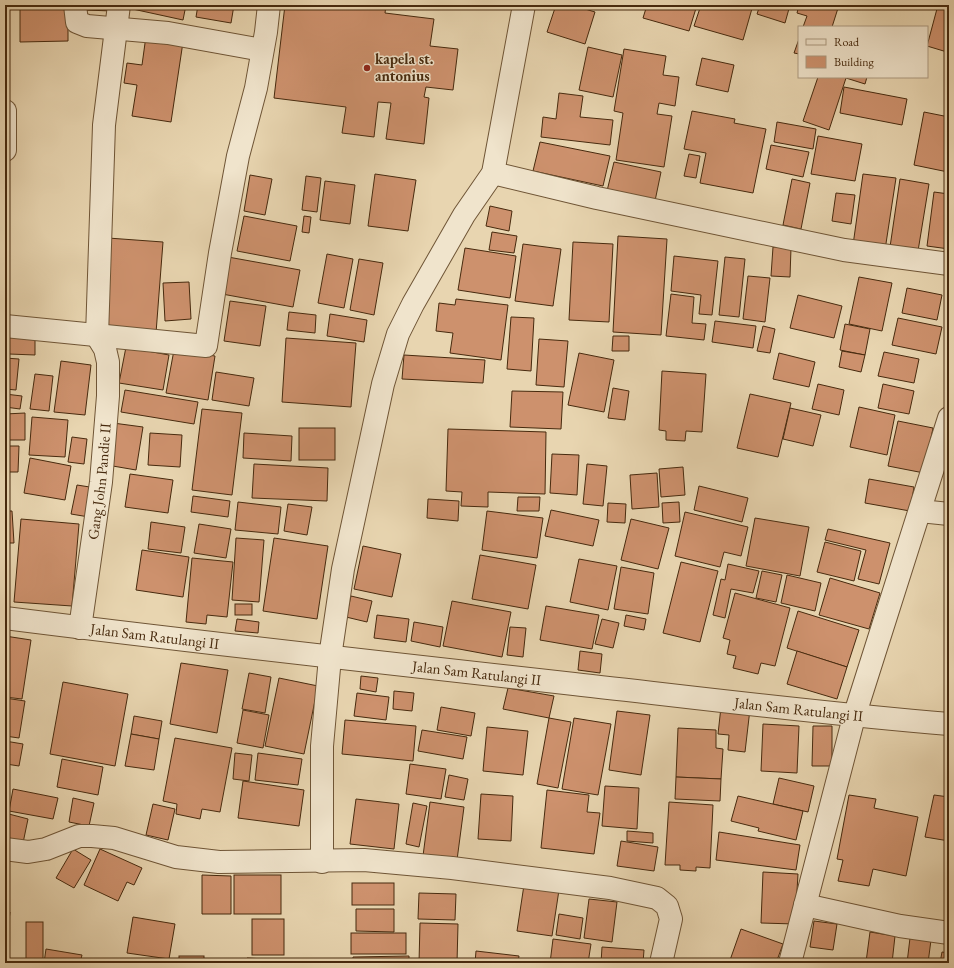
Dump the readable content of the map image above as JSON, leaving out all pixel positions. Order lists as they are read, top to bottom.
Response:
{
  "streets": {
    "street": ["Gang John Pandie II", "Jalan Sam Ratulangi II"]
  },
  "crossings": [
    ["Gang John Pandie II", "Jalan Sam Ratulangi II"]
  ],
  "places": ["kapela st. antonius"],
  "legend": ["Road", "Building"]
}
